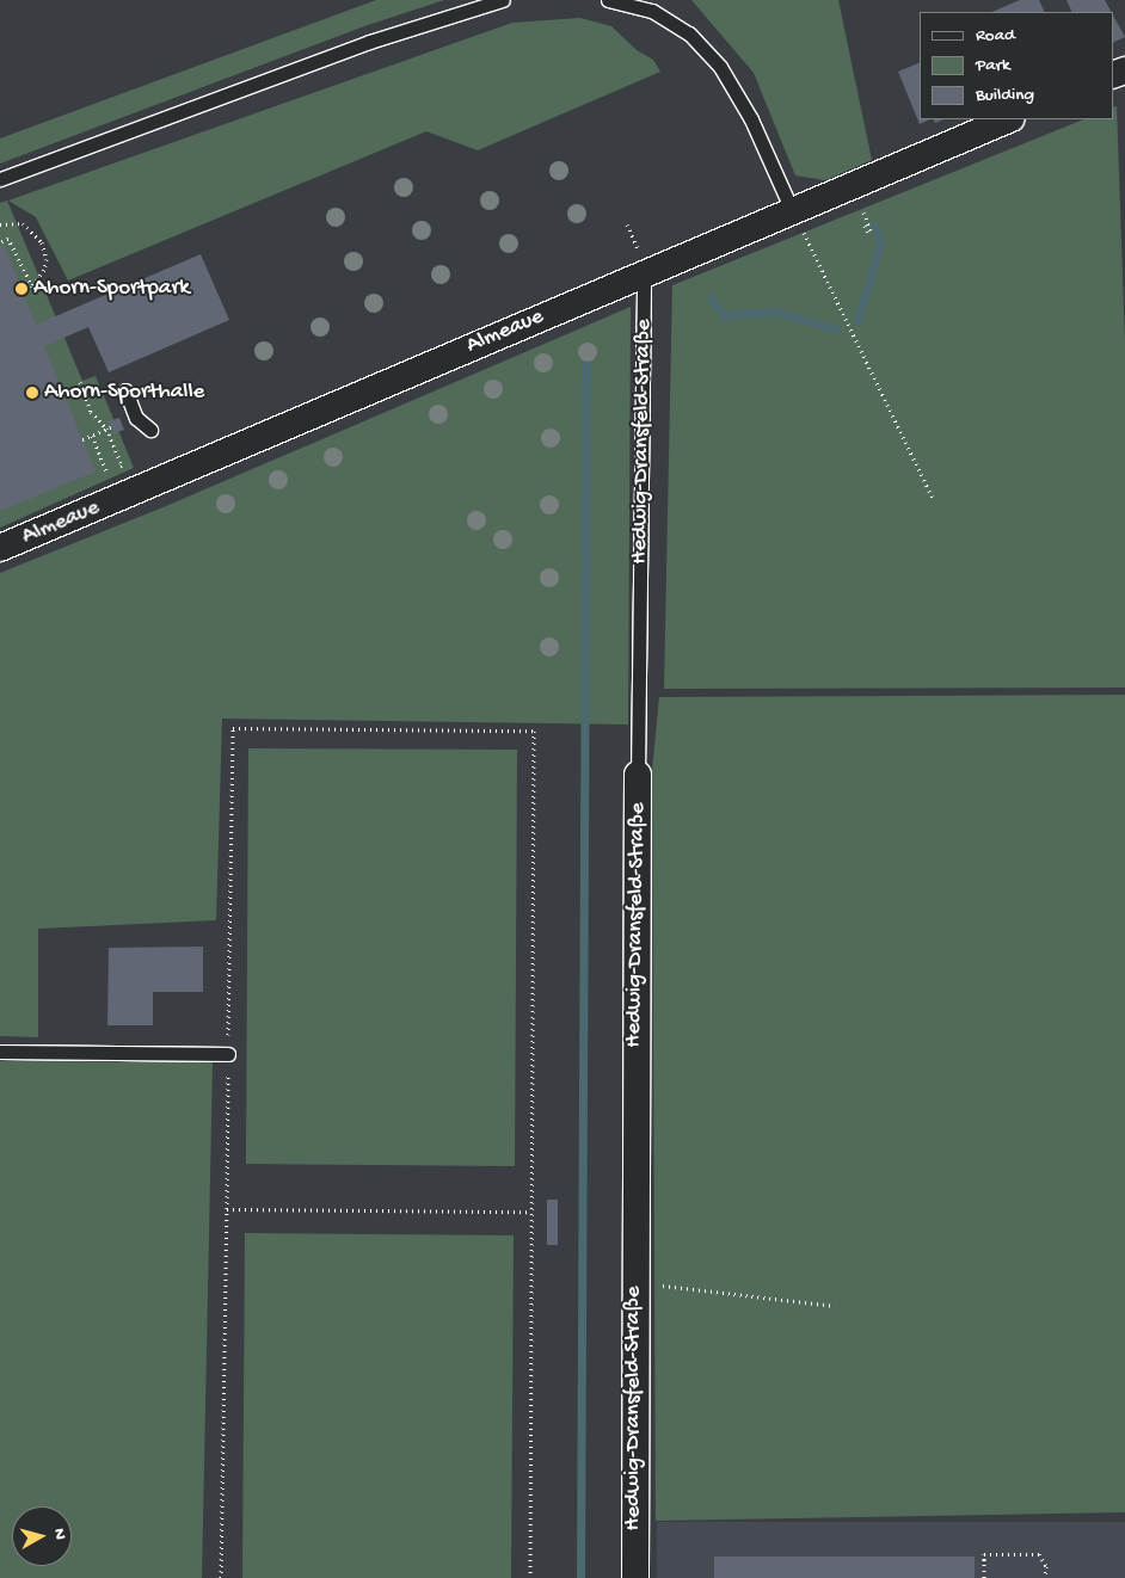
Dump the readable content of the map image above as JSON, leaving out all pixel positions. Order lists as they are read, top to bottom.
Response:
{
  "streets": {
    "street": ["Almeaue", "Hedwig-Dransfeld-Straße"]
  },
  "crossings": [
    ["Almeaue", "Hedwig-Dransfeld-Straße"]
  ],
  "places": ["Ahorn-Sportpark", "Ahorn-Sporthalle"],
  "legend": ["Road", "Park", "Building"],
  "north": "right"
}
